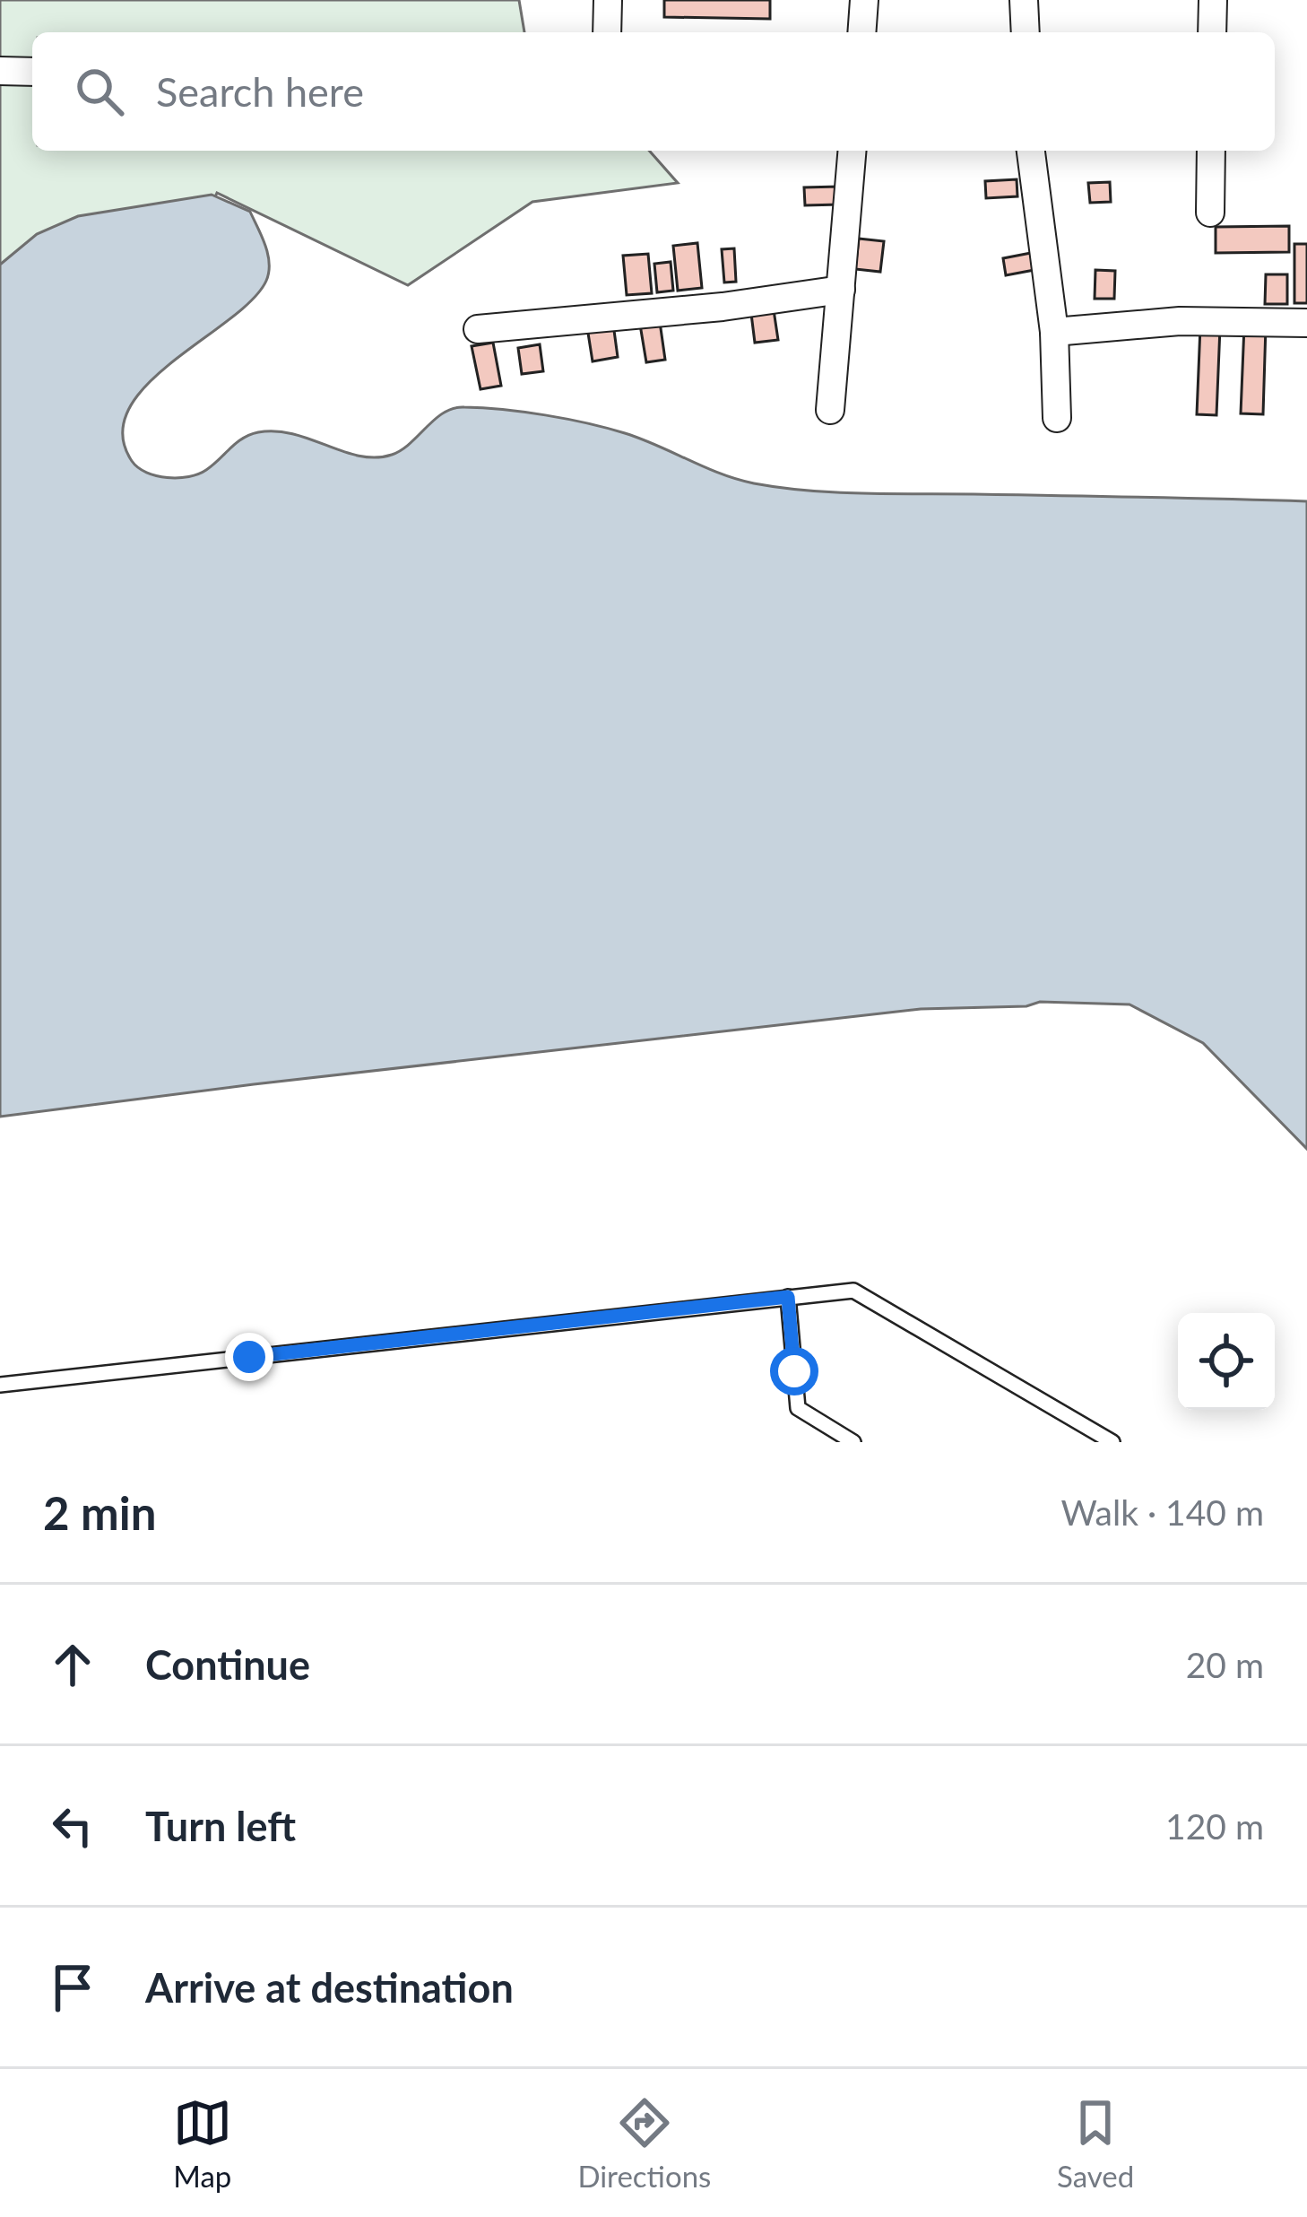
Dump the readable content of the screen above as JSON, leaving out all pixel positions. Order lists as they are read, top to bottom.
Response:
{
  "page": {
    "search": "Search here",
    "heading": ["2 min", "Walk · 140 m"],
    "list": [
      ["Continue", "20 m"],
      ["Turn left", "120 m"],
      "Arrive at destination"
    ],
    "nav": ["Map", "Directions", "Saved"]
  }
}
